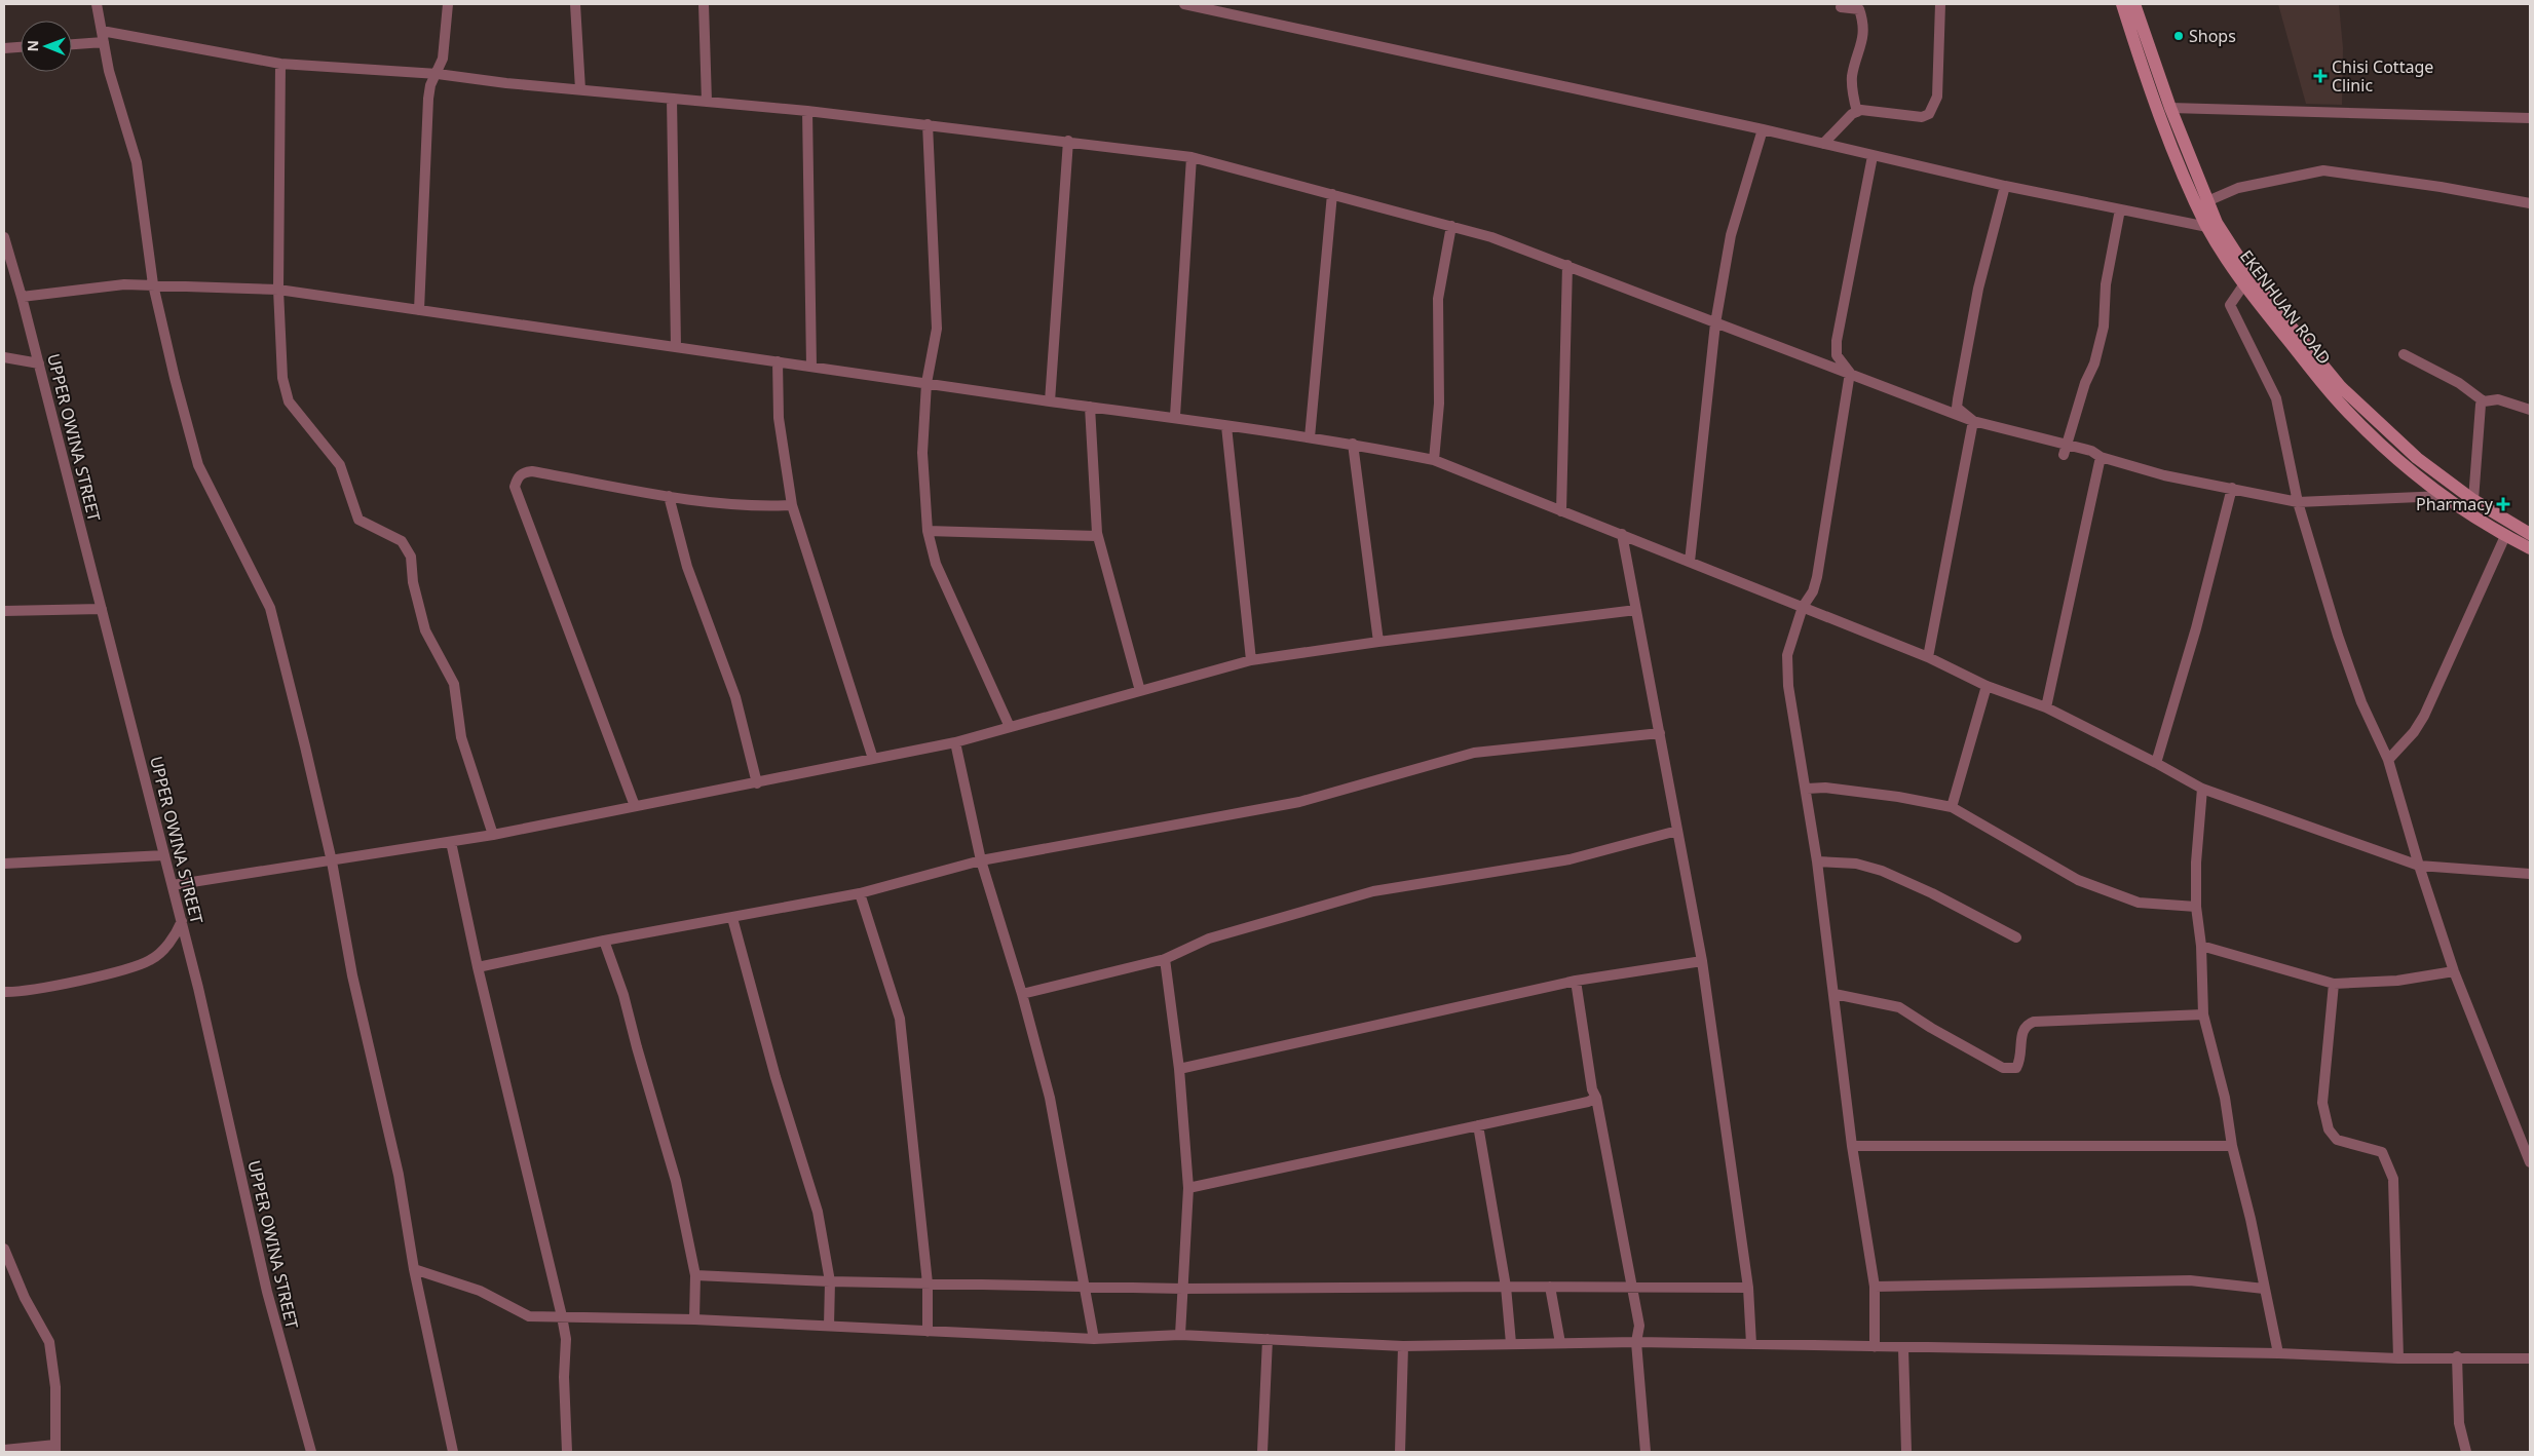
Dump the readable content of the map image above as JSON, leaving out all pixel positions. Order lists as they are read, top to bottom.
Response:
{
  "streets": {
    "main road": ["EKENHUAN ROAD"],
    "street": ["UPPER OWINA STREET"]
  },
  "places": {
    "other": ["Shops"],
    "health": ["Chisi Cottage Clinic", "Pharmacy"]
  },
  "north": "left"
}
